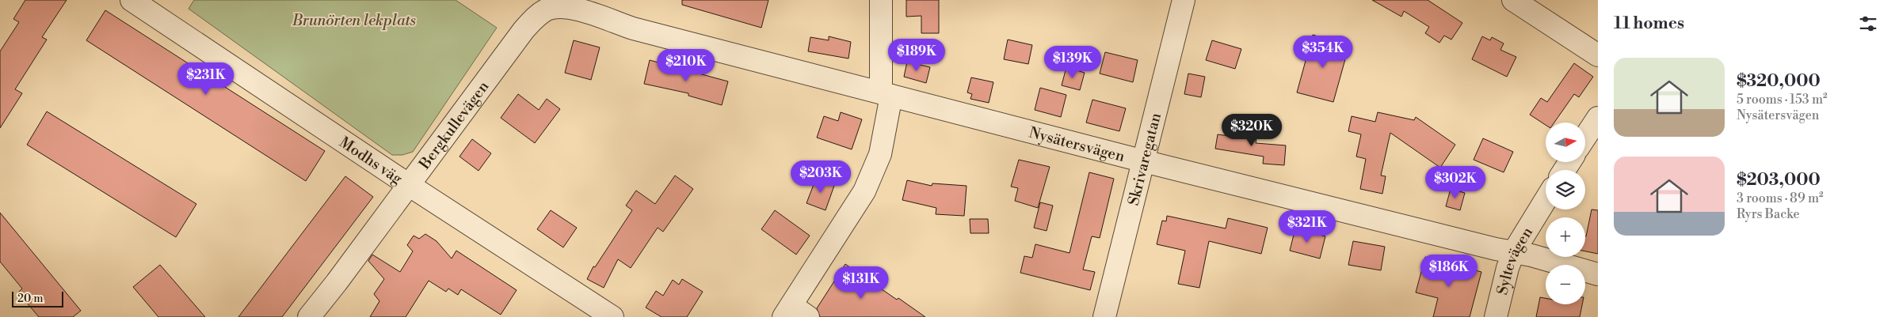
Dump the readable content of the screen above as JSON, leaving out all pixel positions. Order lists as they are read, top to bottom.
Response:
{
  "streets": {
    "street": [
      "Bergkullevägen",
      "Nysätersvägen",
      "Skrivaregatan",
      "Modhs väg",
      "Syltevägen"
    ]
  },
  "crossings": [
    ["Bergkullevägen", "Nysätersvägen"],
    ["Bergkullevägen", "Modhs väg"],
    ["Nysätersvägen", "Skrivaregatan"],
    ["Nysätersvägen", "Syltevägen"]
  ],
  "parks": ["Brunörten lekplats"],
  "scale_bar": "20 m",
  "north": "right",
  "page": {
    "heading": "11 homes",
    "price": [
      "$354K",
      "$189K",
      "$139K",
      "$210K",
      "$231K",
      "$320K",
      "$203K",
      "$302K",
      "$321K",
      "$186K",
      "$131K"
    ],
    "list": [
      {
        "name": "$320,000",
        "note": "5 rooms · 153 m² · Nysätersvägen"
      },
      {
        "name": "$203,000",
        "note": "3 rooms · 89 m² · Ryrs Backe"
      }
    ],
    "map_buttons": ["+", "−"],
    "scale": "20 m"
  }
}
